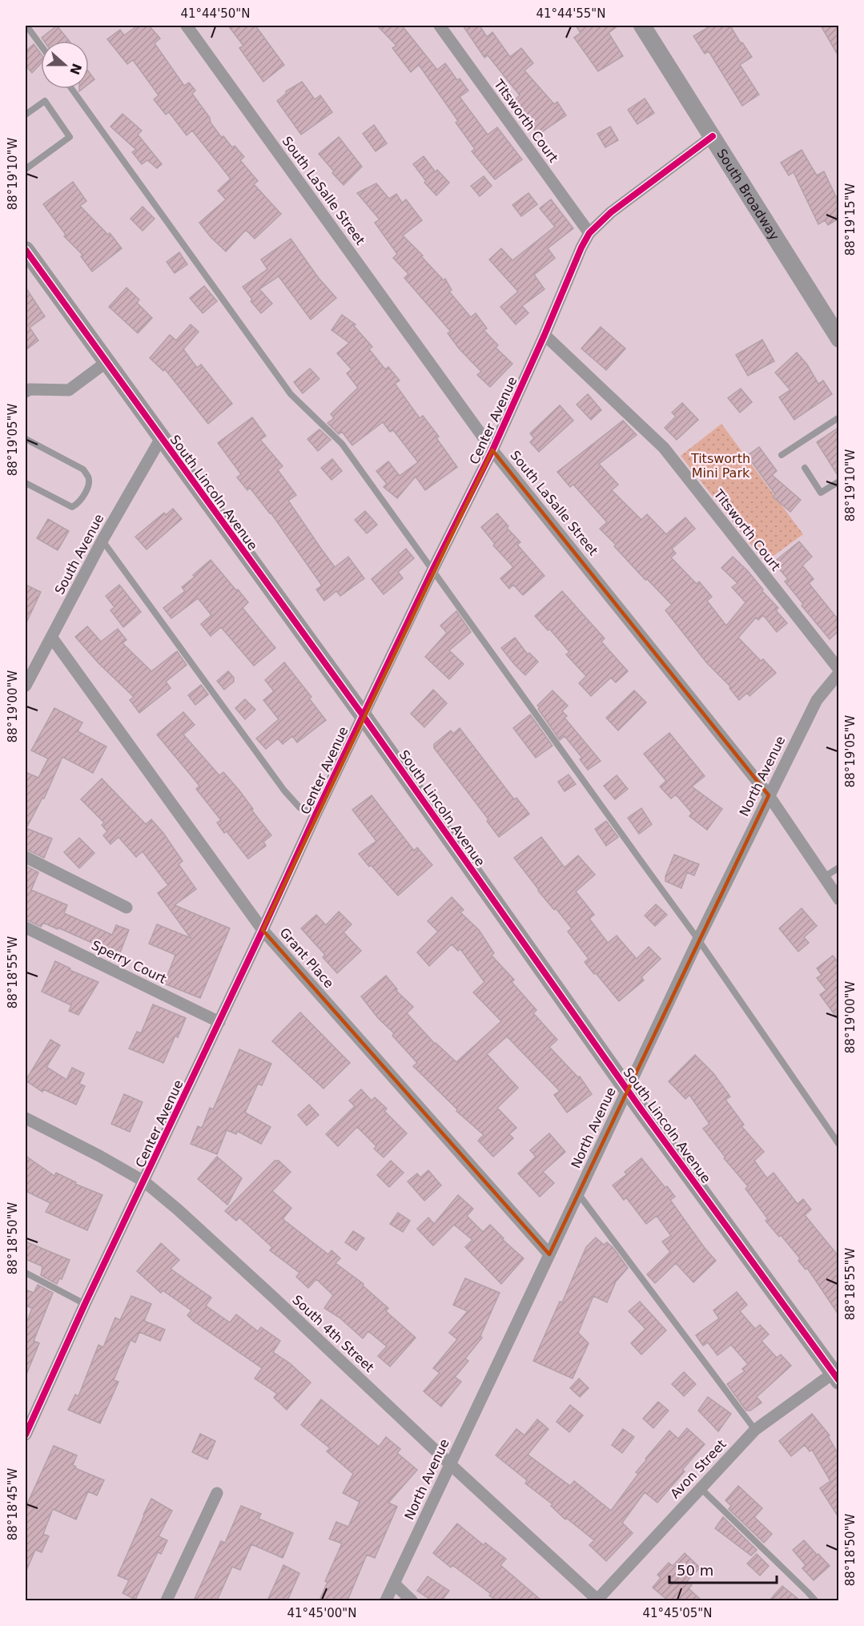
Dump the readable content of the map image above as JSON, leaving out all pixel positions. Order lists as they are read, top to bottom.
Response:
{
  "streets": {
    "street": [
      "Titsworth Court",
      "South LaSalle Street",
      "South Broadway",
      "Center Avenue",
      "South Lincoln Avenue",
      "South Avenue",
      "North Avenue",
      "Grant Place",
      "Sperry Court",
      "South 4th Street",
      "Avon Street"
    ]
  },
  "crossings": [
    ["Titsworth Court", "Center Avenue"],
    ["Titsworth Court", "North Avenue"],
    ["South LaSalle Street", "Center Avenue"],
    ["South LaSalle Street", "North Avenue"],
    ["South Broadway", "Center Avenue"],
    ["Center Avenue", "South Lincoln Avenue"],
    ["Center Avenue", "Grant Place"],
    ["Center Avenue", "Sperry Court"],
    ["Center Avenue", "South 4th Street"],
    ["South Lincoln Avenue", "South Avenue"],
    ["South Lincoln Avenue", "North Avenue"],
    ["South Lincoln Avenue", "Avon Street"],
    ["South Avenue", "Grant Place"],
    ["North Avenue", "Grant Place"],
    ["North Avenue", "South 4th Street"],
    ["South 4th Street", "Avon Street"]
  ],
  "parks": ["Titsworth Mini Park"],
  "scale_bar": "50 m",
  "north": "right",
  "coordinates": [
    "41°44'50\"N",
    "41°44'55\"N",
    "88°19'10\"W",
    "88°19'15\"W",
    "88°19'05\"W",
    "88°19'00\"W",
    "88°18'55\"W",
    "88°18'50\"W",
    "88°18'45\"W",
    "41°45'00\"N",
    "41°45'05\"N"
  ]
}
